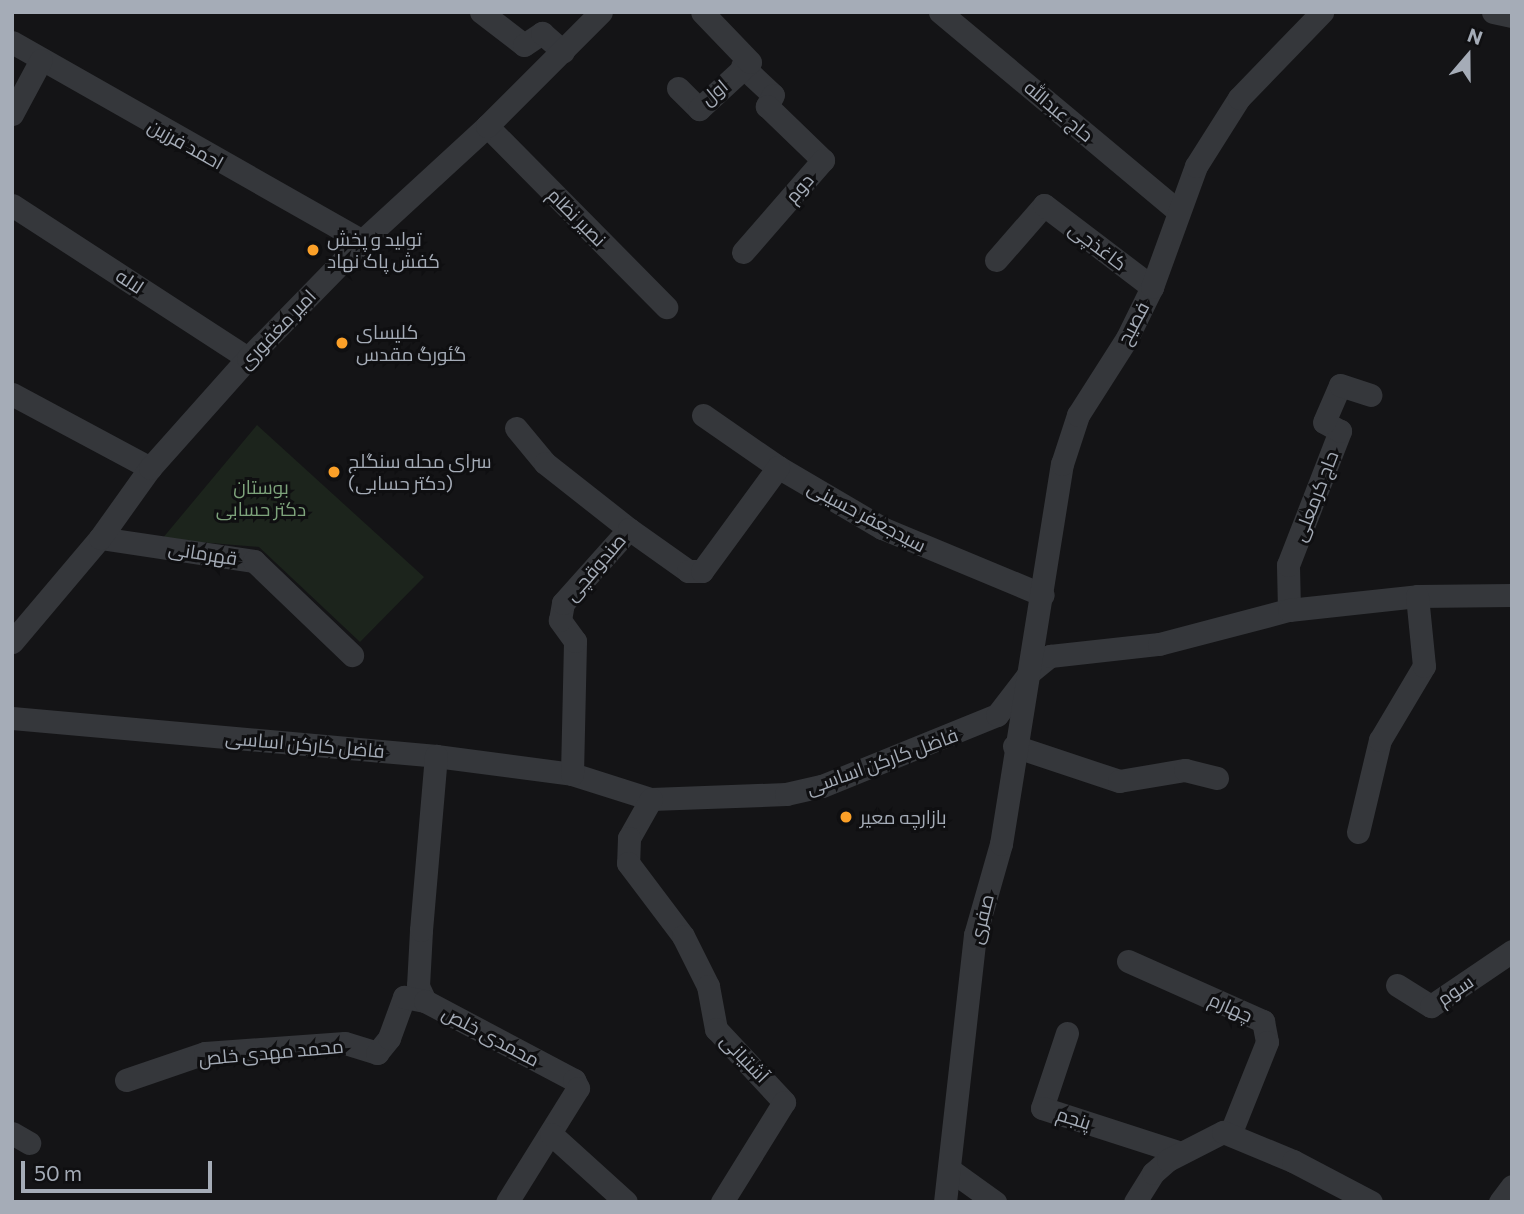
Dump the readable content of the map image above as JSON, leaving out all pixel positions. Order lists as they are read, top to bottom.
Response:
{
  "streets": {
    "street": [
      "اول",
      "حاج عبدالله",
      "احمد فرزین",
      "دوم",
      "نصیر نظام",
      "کاغذچی",
      "لاله",
      "فصیح",
      "امیر مغفوری",
      "حاج کرمعلی",
      "سیدجعفر حسینی",
      "قهرمانی",
      "صندوقچی",
      "فاضل کارکن اساسی",
      "صفری",
      "سوم",
      "چهارم",
      "محمدی خلص",
      "محمد مهدی خلص",
      "آشتیانی",
      "پنجم"
    ]
  },
  "crossings": [
    ["اول", "دوم"],
    ["حاج عبدالله", "فصیح"],
    ["احمد فرزین", "امیر مغفوری"],
    ["نصیر نظام", "امیر مغفوری"],
    ["کاغذچی", "فصیح"],
    ["لاله", "امیر مغفوری"],
    ["فصیح", "سیدجعفر حسینی"],
    ["فصیح", "فاضل کارکن اساسی"],
    ["فصیح", "صفری"],
    ["امیر مغفوری", "قهرمانی"],
    ["حاج کرمعلی", "فاضل کارکن اساسی"],
    ["سیدجعفر حسینی", "صندوقچی"],
    ["صندوقچی", "فاضل کارکن اساسی"],
    ["فاضل کارکن اساسی", "صفری"],
    ["فاضل کارکن اساسی", "محمدی خلص"],
    ["فاضل کارکن اساسی", "آشتیانی"],
    ["محمدی خلص", "محمد مهدی خلص"]
  ],
  "parks": ["بوستان دکتر حسابی"],
  "places": [
    "تولید و پخش کفش پاک نهاد",
    "کلیسای گئورگ مقدس",
    "سرای محله سنگلج (دکتر حسابی)",
    "بازارچه معیر"
  ],
  "scale_bar": "50 m",
  "north": "top"
}
